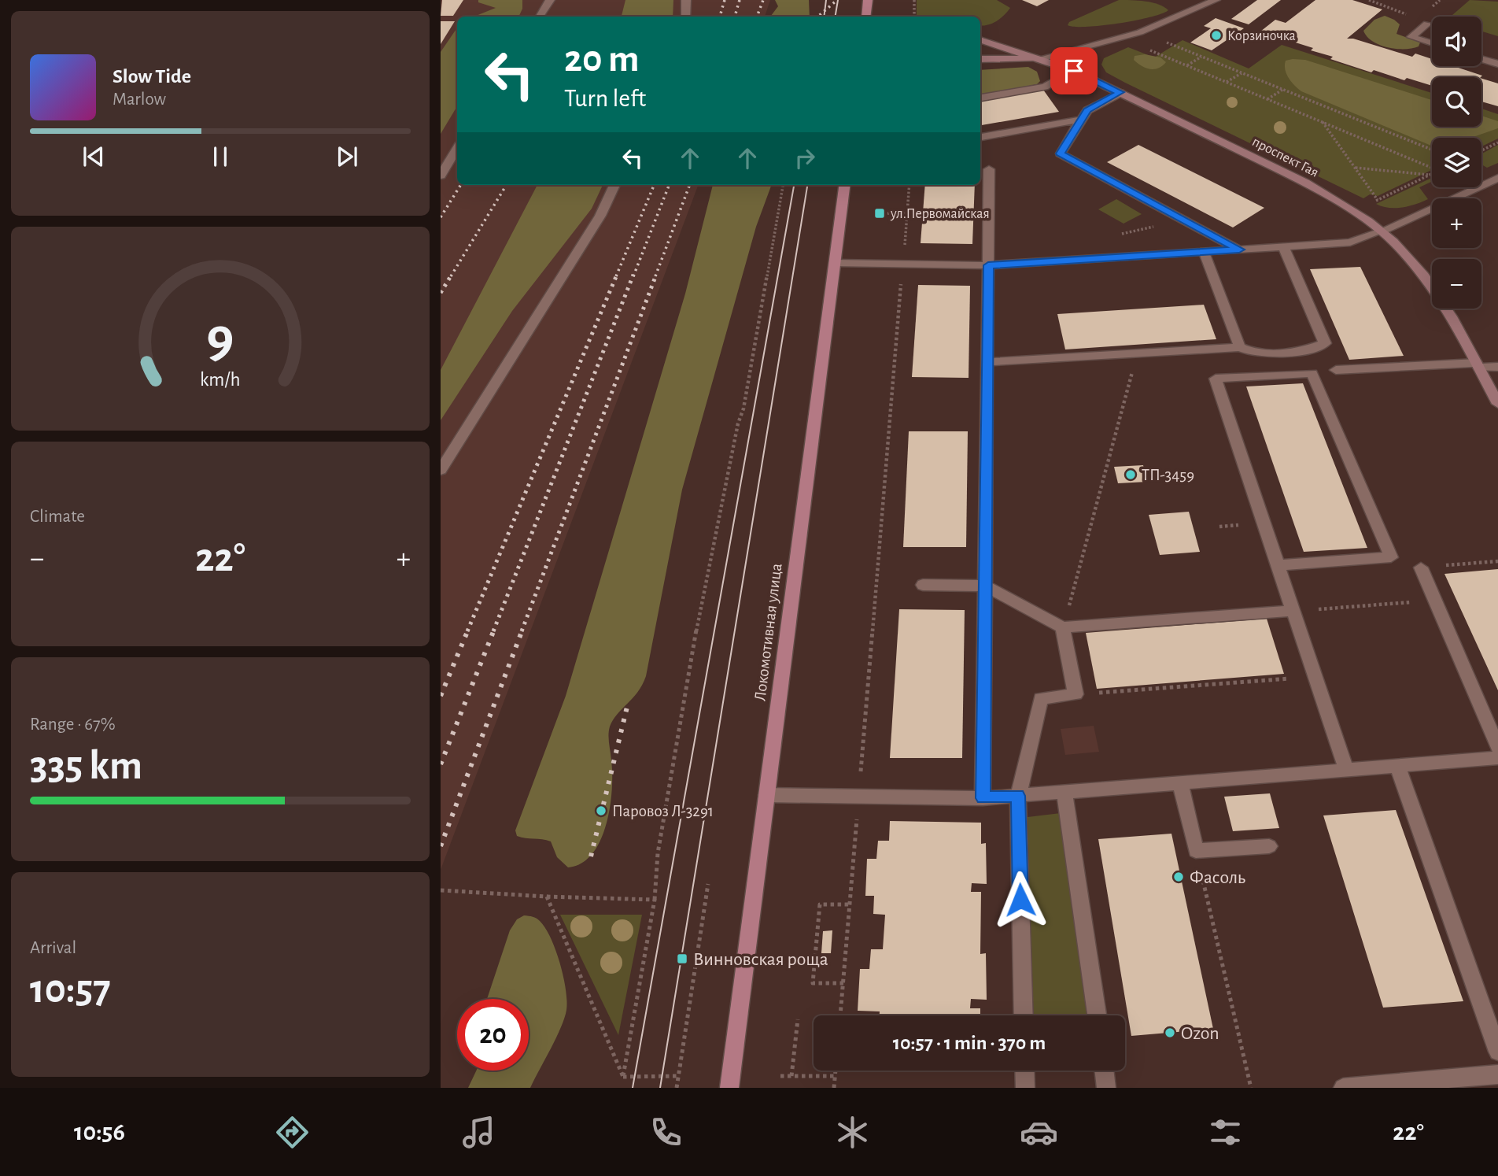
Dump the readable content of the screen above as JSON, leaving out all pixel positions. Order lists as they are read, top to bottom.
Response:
{
  "streets": {
    "main road": ["проспект Гая", "Локомотивная улица"]
  },
  "places": {
    "other": [
      "Корзиночка",
      "ТП-3459",
      "Паровоз Л-3291",
      "Фасоль",
      "Ozon"
    ],
    "transit": ["ул.Первомайская", "Винновская роща"]
  },
  "page": {
    "map_buttons": ["+", "−"],
    "turn": ["20 m", "Turn left"],
    "song": ["Slow Tide", "Marlow"],
    "tile": [
      "Climate",
      ["Range · 67%", "335 km"],
      ["Arrival", "10:57"]
    ],
    "heat": ["−", "22°", "+"],
    "limit": "20",
    "trip": "10:57 · 1 min · 370 m",
    "tabs": ["10:56", "22°"],
    "gauge": ["9", "km/h"]
  }
}
